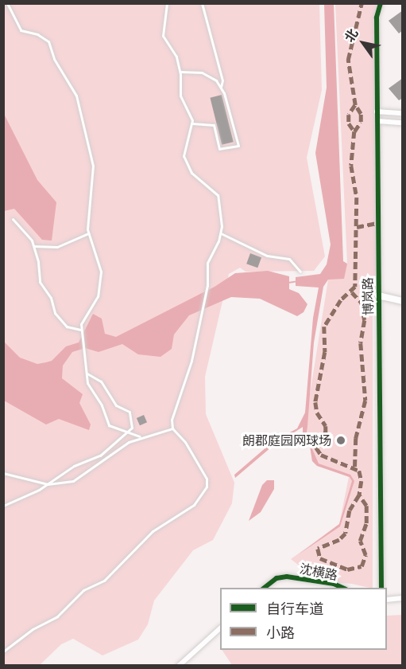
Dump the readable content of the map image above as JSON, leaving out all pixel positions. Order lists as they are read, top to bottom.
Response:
{
  "streets": {
    "street": ["博岚路", "沈横路"]
  },
  "places": ["朗郡庭园网球场"],
  "legend": ["自行车道", "小路"],
  "north": "top left"
}
